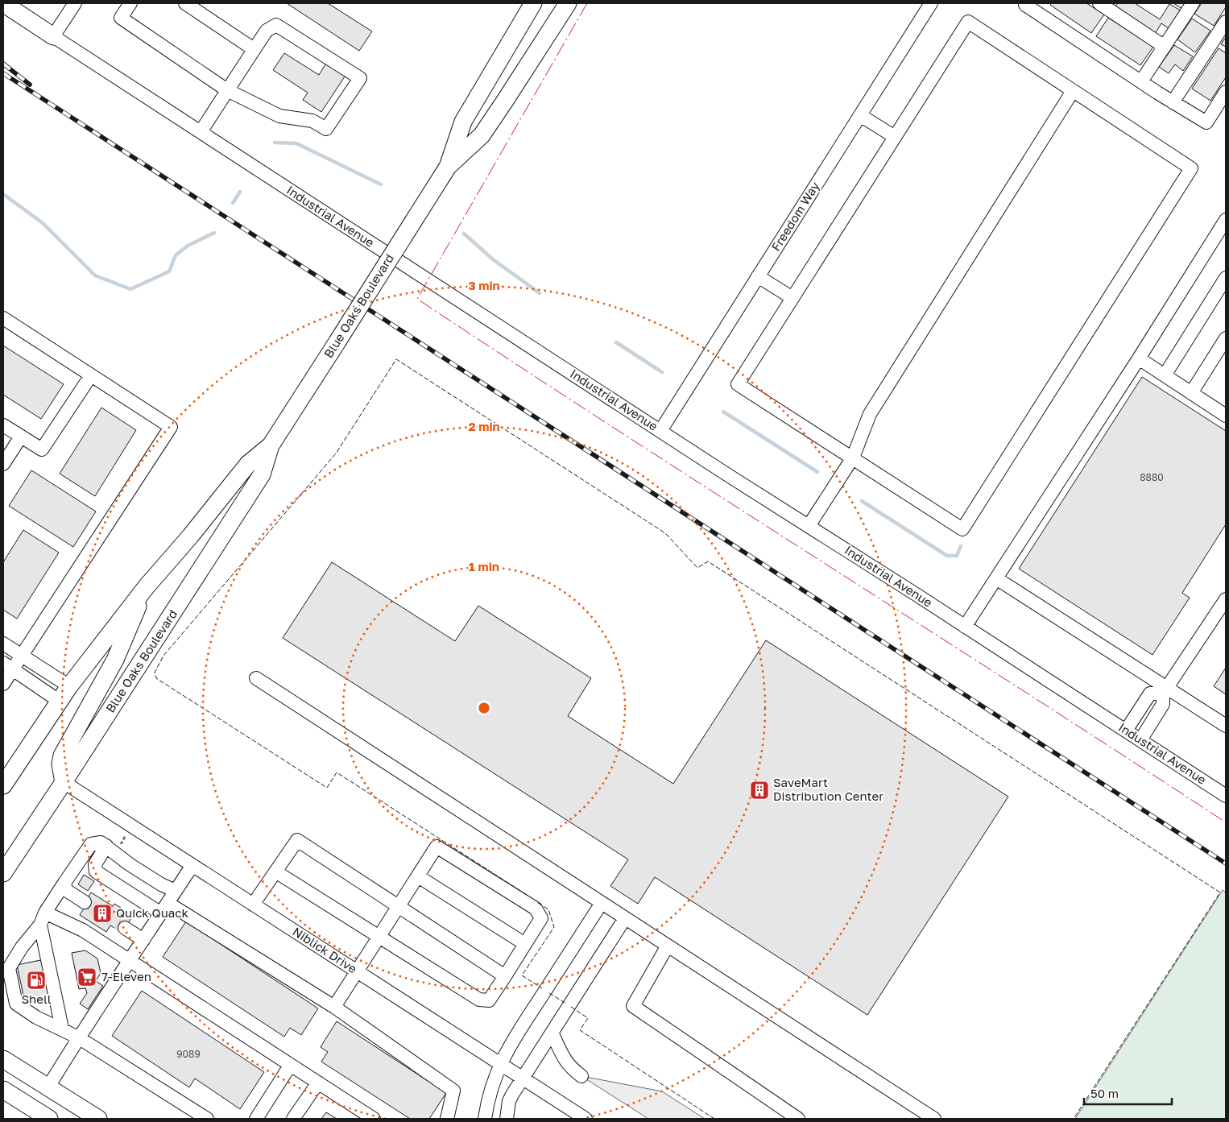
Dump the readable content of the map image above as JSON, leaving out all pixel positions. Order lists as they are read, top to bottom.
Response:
{
  "streets": {
    "main road": ["Industrial Avenue", "Blue Oaks Boulevard"],
    "street": ["Freedom Way", "Niblick Drive"]
  },
  "crossings": [
    ["Industrial Avenue", "Freedom Way"],
    ["Blue Oaks Boulevard", "Niblick Drive"]
  ],
  "places": {
    "building": ["SaveMart Distribution Center", "Quick Quack"],
    "supermarket": ["7-Eleven"],
    "fuel station": ["Shell"]
  },
  "house_numbers": ["8880", "9089"],
  "scale_bar": "50 m",
  "rings": ["3 min", "2 min", "1 min"]
}
